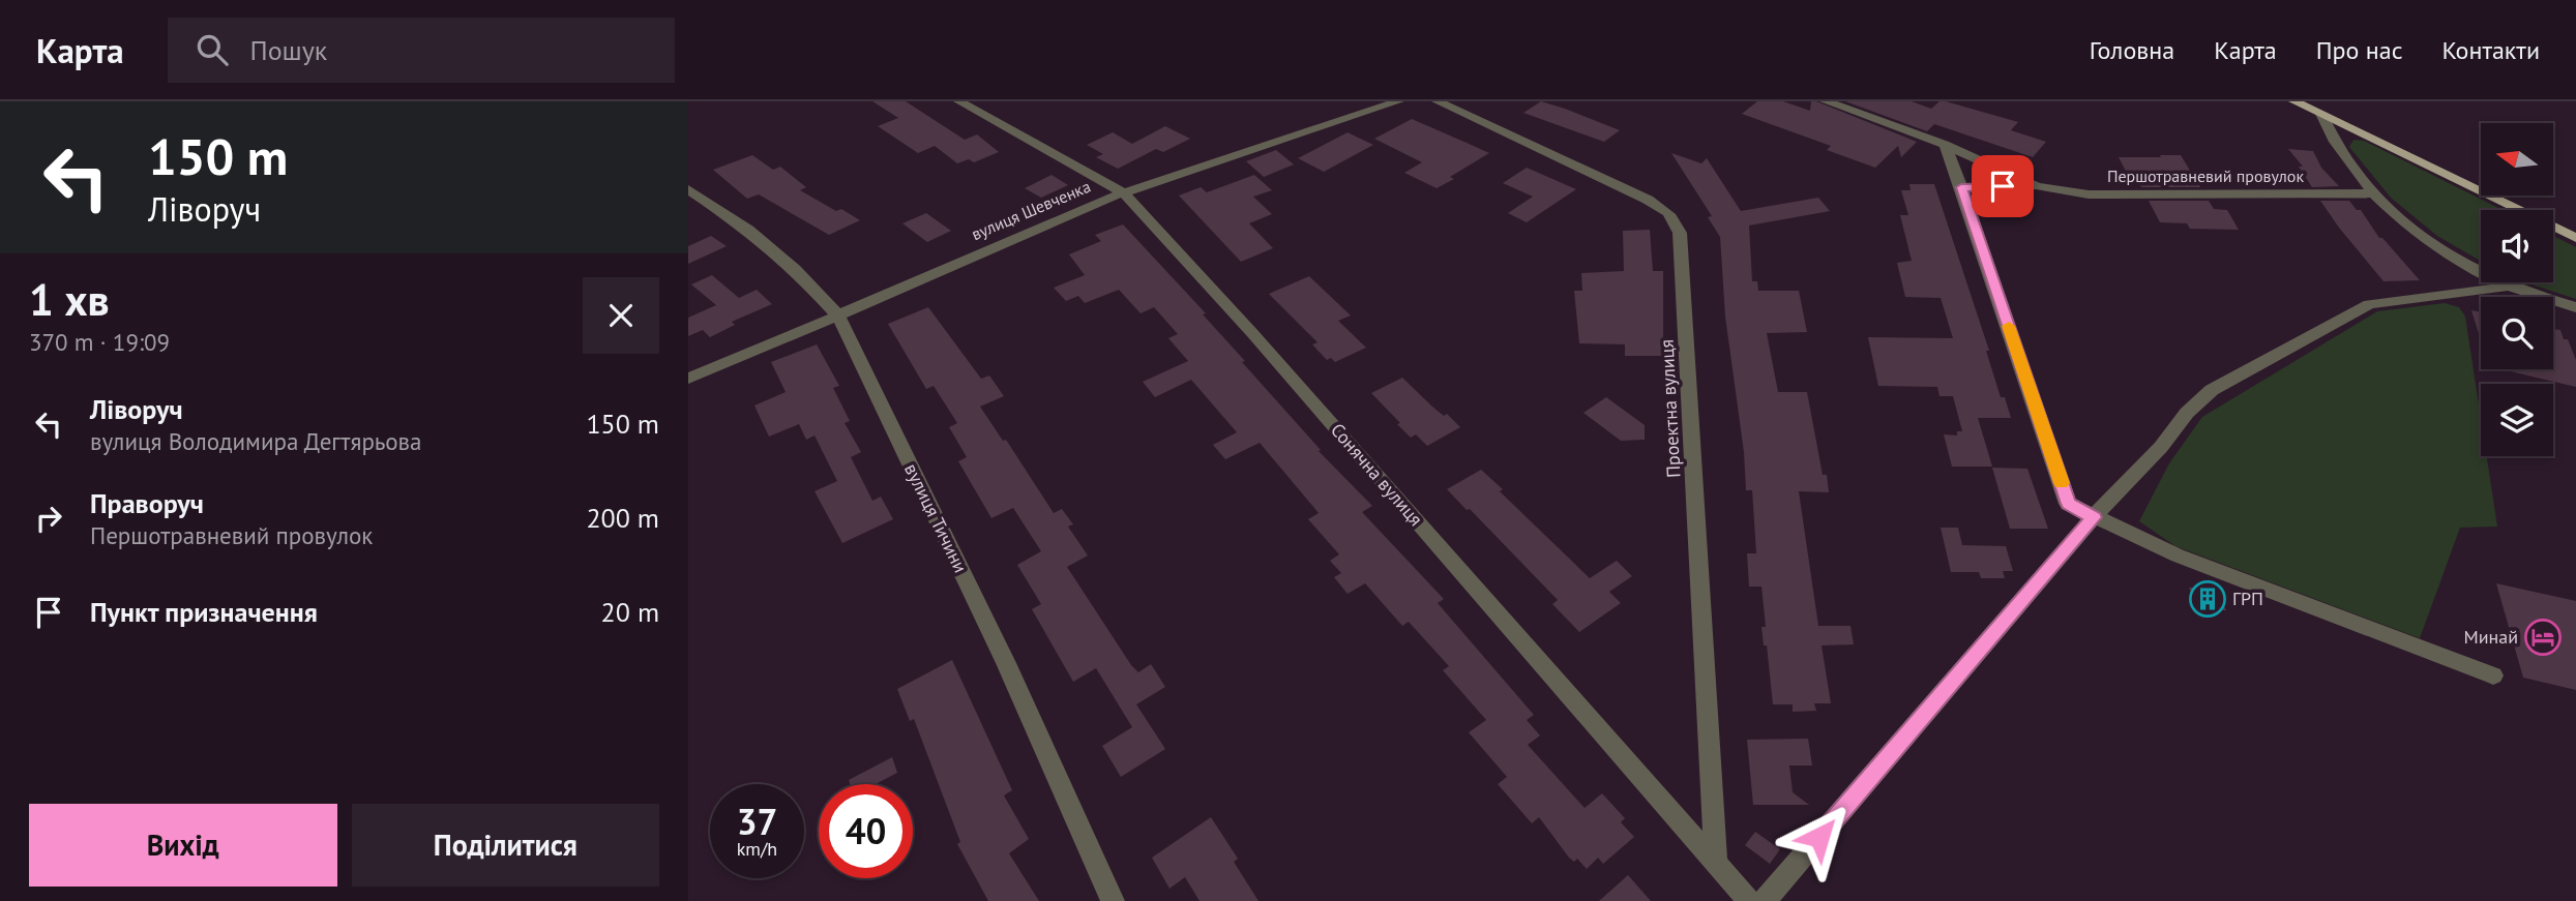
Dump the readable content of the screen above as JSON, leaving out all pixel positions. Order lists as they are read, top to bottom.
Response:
{
  "streets": {
    "street": [
      "Першотравневий провулок",
      "вулиця Шевченка",
      "Проектна вулиця",
      "Сонячна вулиця",
      "вулиця Тичини"
    ]
  },
  "crossings": [
    ["вулиця Шевченка", "Сонячна вулиця"],
    ["вулиця Шевченка", "вулиця Тичини"],
    ["Проектна вулиця", "Сонячна вулиця"]
  ],
  "places": {
    "building": ["ГРП"],
    "hotel": ["Минай"]
  },
  "north": "left",
  "page": {
    "header": "Карта",
    "search": "Пошук",
    "nav": [
      "Головна",
      "Карта",
      "Про нас",
      "Контакти"
    ],
    "turn": ["150 m", "Ліворуч"],
    "heading": ["1 хв", "370 m · 19:09"],
    "list": [
      {
        "name": "Ліворуч",
        "note": "вулиця Володимира Дегтярьова",
        "value": "150 m"
      },
      {
        "name": "Праворуч",
        "note": "Першотравневий провулок",
        "value": "200 m"
      },
      {
        "name": "Пункт призначення",
        "value": "20 m"
      }
    ],
    "speed": "37 km/h",
    "limit": "40",
    "buttons": ["Вихід", "Поділитися"]
  }
}
